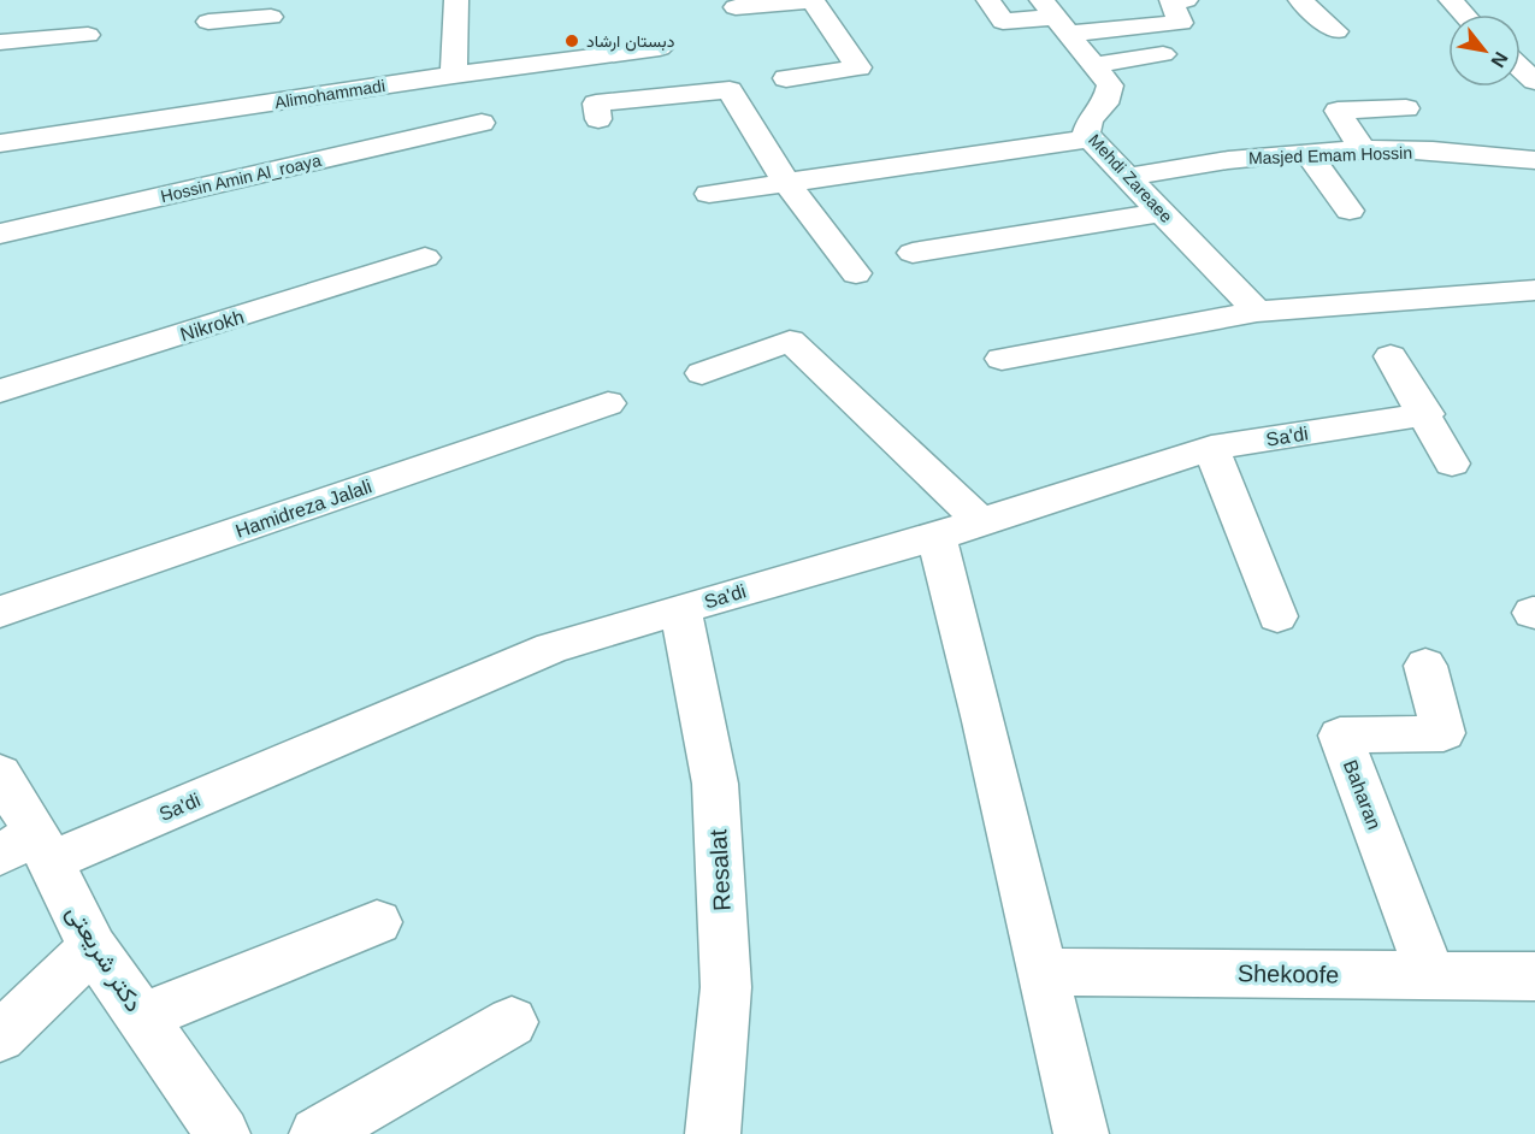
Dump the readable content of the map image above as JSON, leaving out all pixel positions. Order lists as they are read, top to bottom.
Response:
{
  "streets": {
    "street": [
      "Alimohammadi",
      "Masjed Emam Hossin",
      "Hossin Amin Al_roaya",
      "Mehdi Zareaee",
      "Nikrokh",
      "Sa'di",
      "Hamidreza Jalali",
      "Baharan",
      "Resalat",
      "دکتر شریعتی",
      "Shekoofe"
    ]
  },
  "crossings": [
    ["Masjed Emam Hossin", "Mehdi Zareaee"],
    ["Sa'di", "Resalat"],
    ["Sa'di", "دکتر شریعتی"],
    ["Baharan", "Shekoofe"]
  ],
  "places": ["دبستان ارشاد"],
  "north": "bottom right"
}
